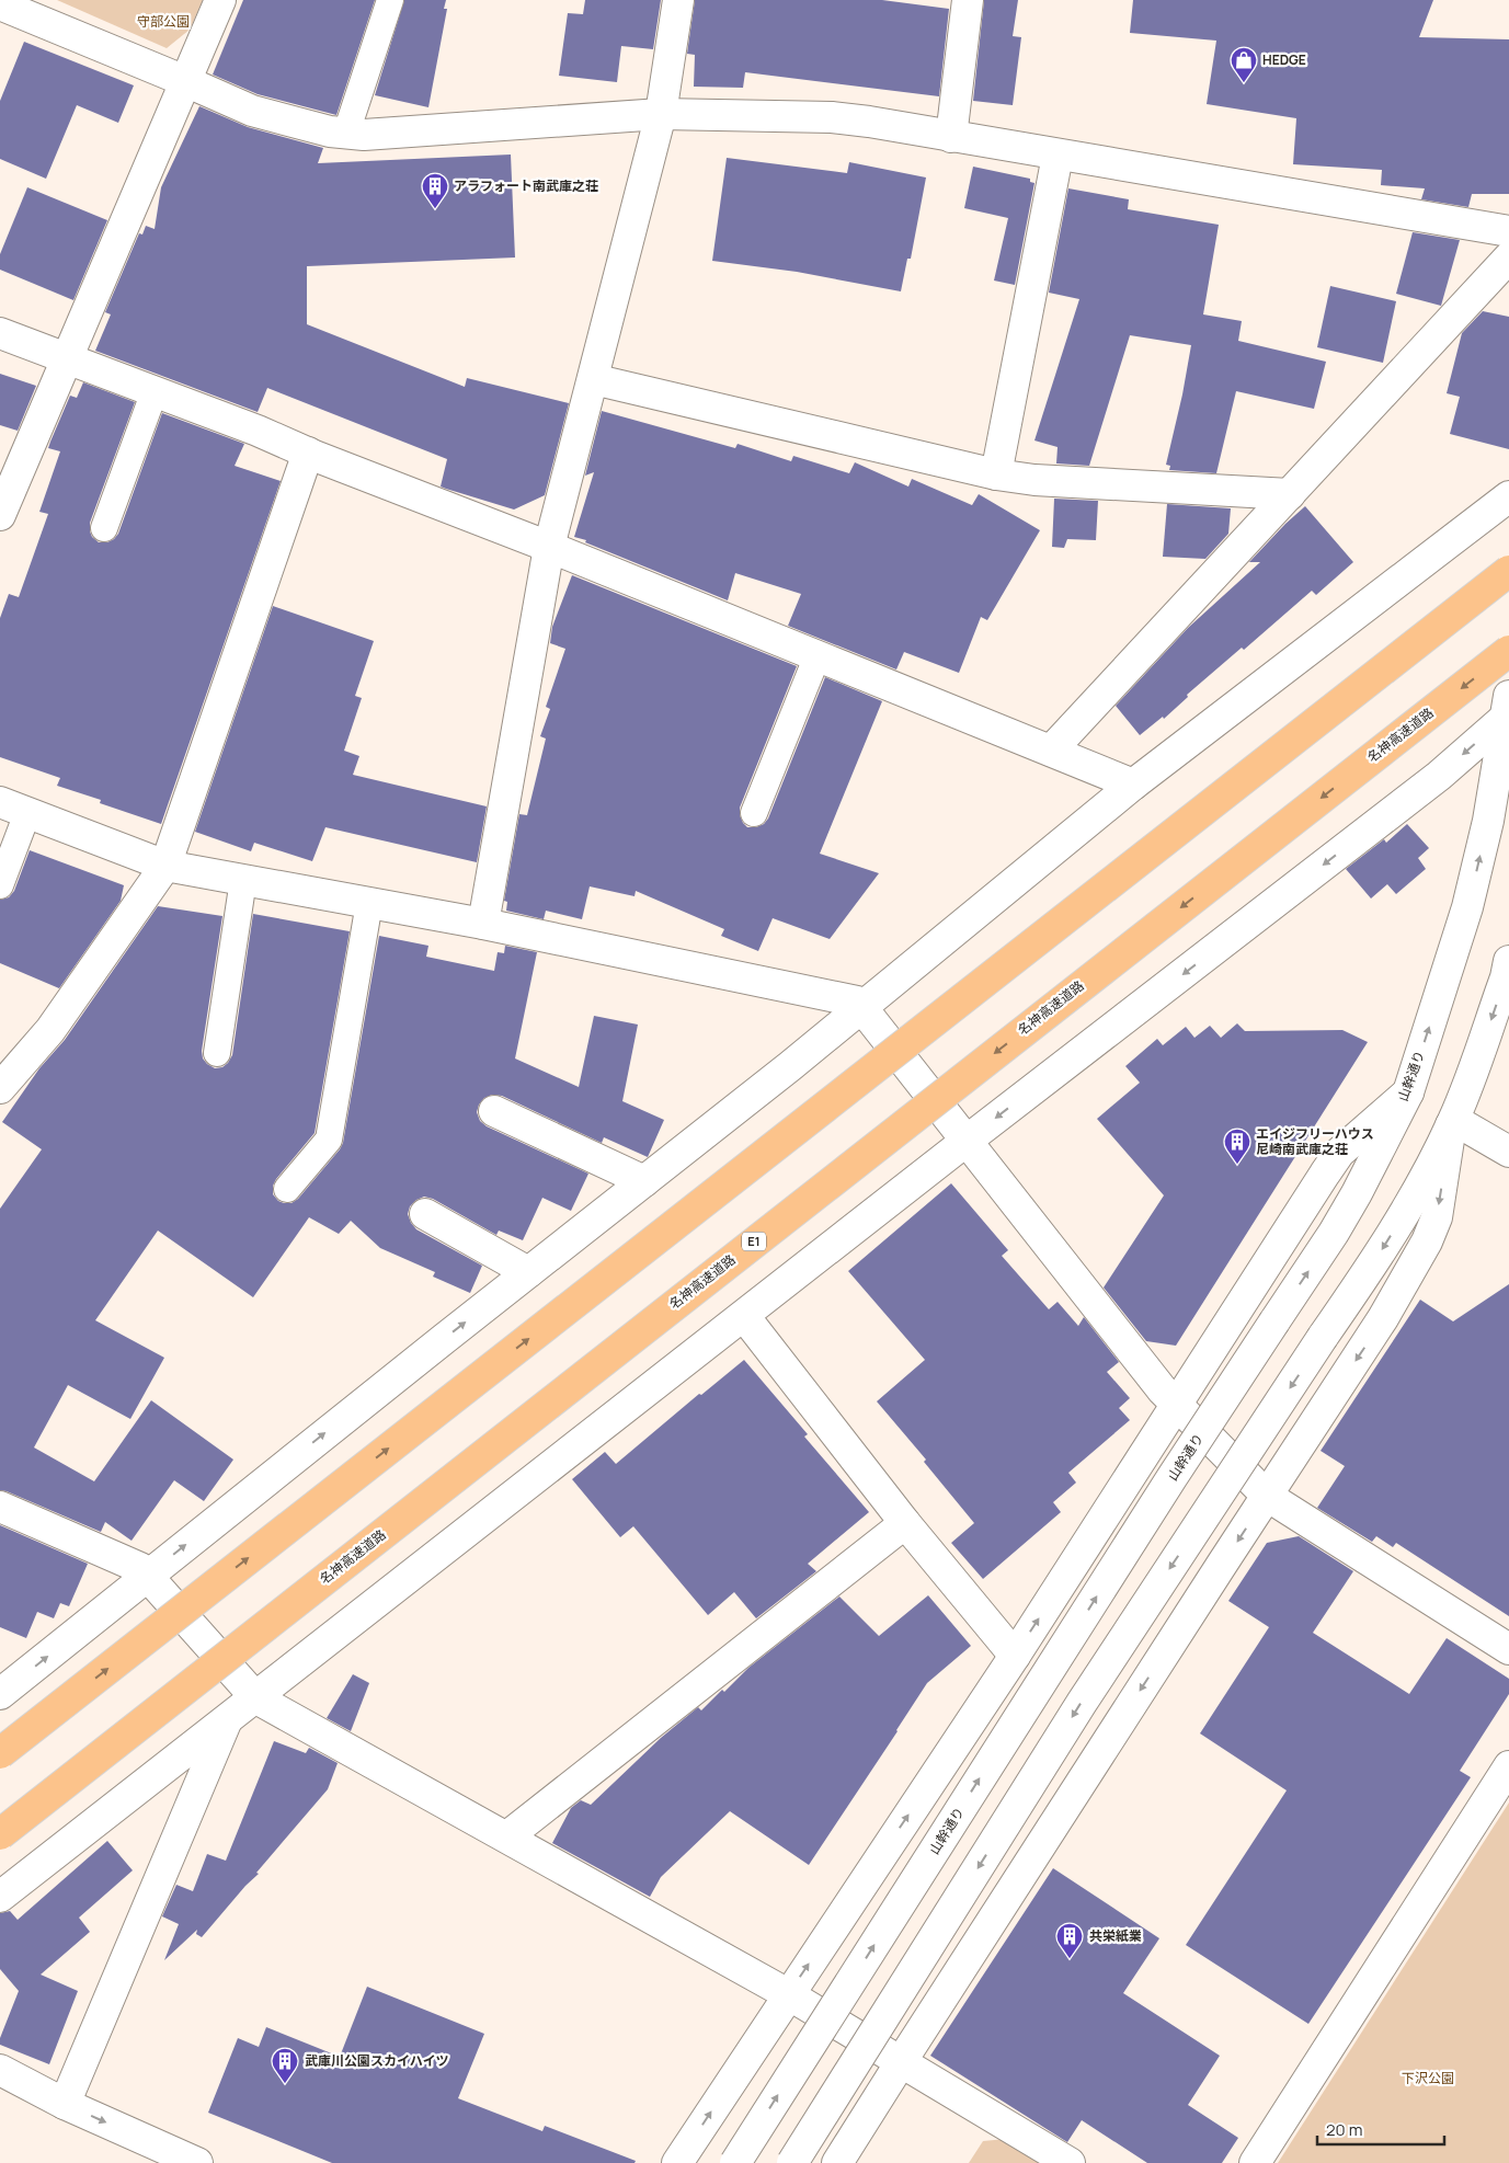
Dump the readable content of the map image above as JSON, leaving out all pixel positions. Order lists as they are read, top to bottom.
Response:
{
  "streets": {
    "highway": ["名神高速道路", "E1"],
    "street": ["山幹通り"]
  },
  "parks": ["守部公園", "下沢公園"],
  "places": {
    "shop": ["HEDGE"],
    "building": [
      "アラフォート南武庫之荘",
      "エイジフリーハウス 尼崎南武庫之荘",
      "共栄紙業",
      "武庫川公園スカイハイツ"
    ]
  },
  "scale_bar": "20 m"
}
